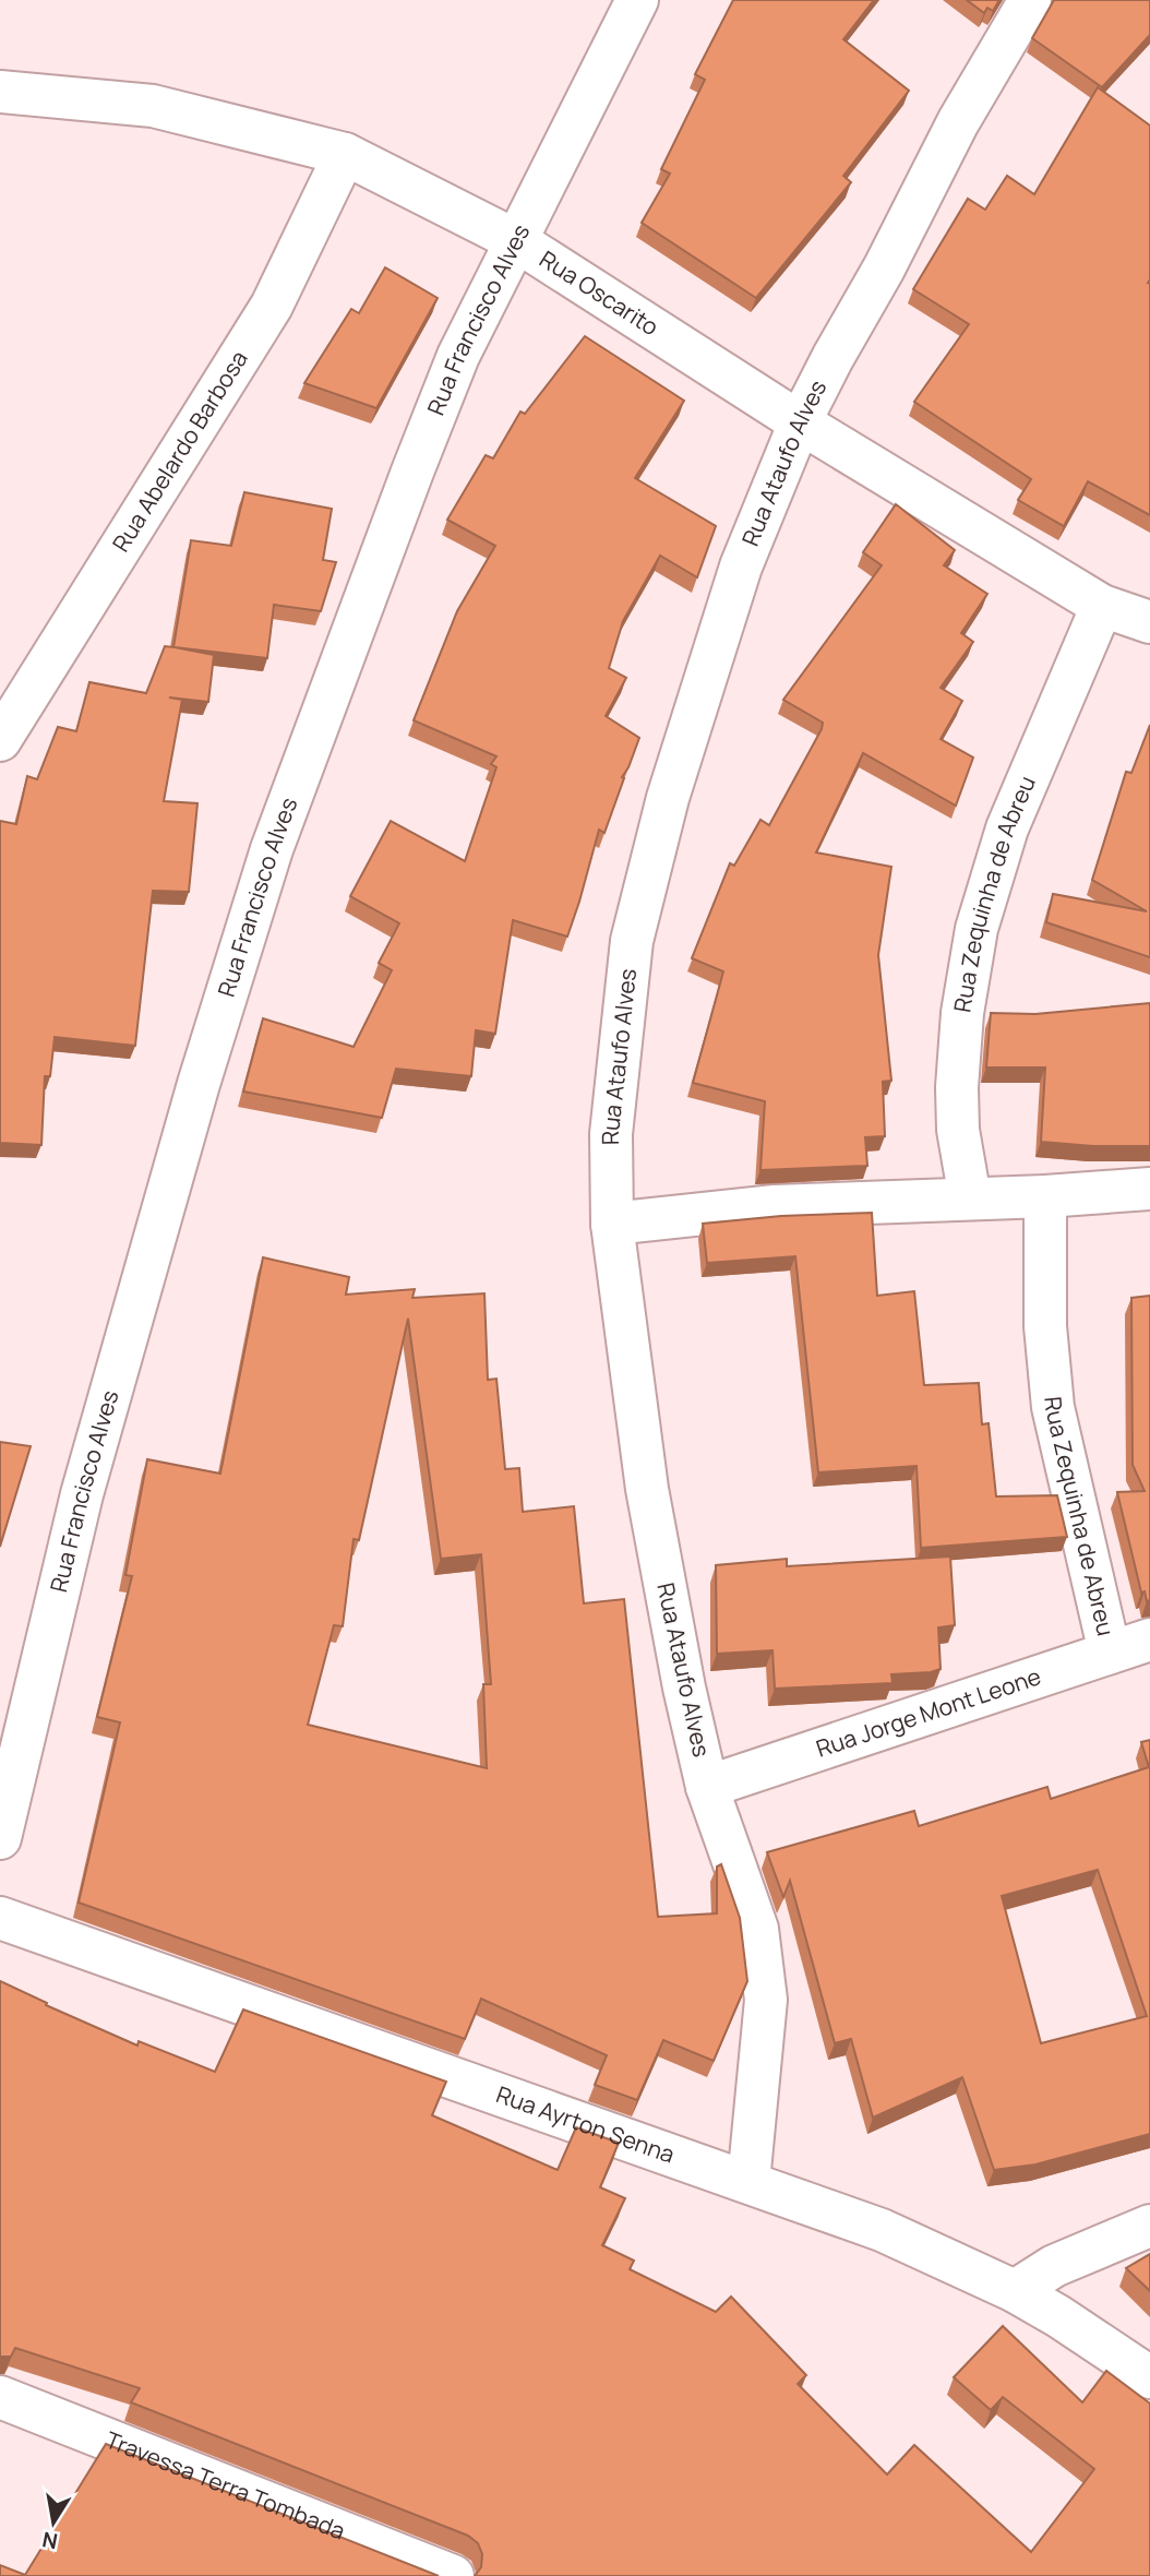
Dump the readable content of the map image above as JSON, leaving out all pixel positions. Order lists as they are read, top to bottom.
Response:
{
  "streets": {
    "street": [
      "Rua Oscarito",
      "Rua Francisco Alves",
      "Rua Abelardo Barbosa",
      "Rua Ataufo Alves",
      "Rua Zequinha de Abreu",
      "Rua Jorge Mont Leone",
      "Rua Ayrton Senna",
      "Travessa Terra Tombada"
    ]
  },
  "crossings": [
    ["Rua Oscarito", "Rua Francisco Alves"],
    ["Rua Oscarito", "Rua Abelardo Barbosa"],
    ["Rua Oscarito", "Rua Ataufo Alves"],
    ["Rua Oscarito", "Rua Zequinha de Abreu"],
    ["Rua Ataufo Alves", "Rua Jorge Mont Leone"],
    ["Rua Ataufo Alves", "Rua Ayrton Senna"],
    ["Rua Zequinha de Abreu", "Rua Jorge Mont Leone"]
  ],
  "north": "bottom"
}
